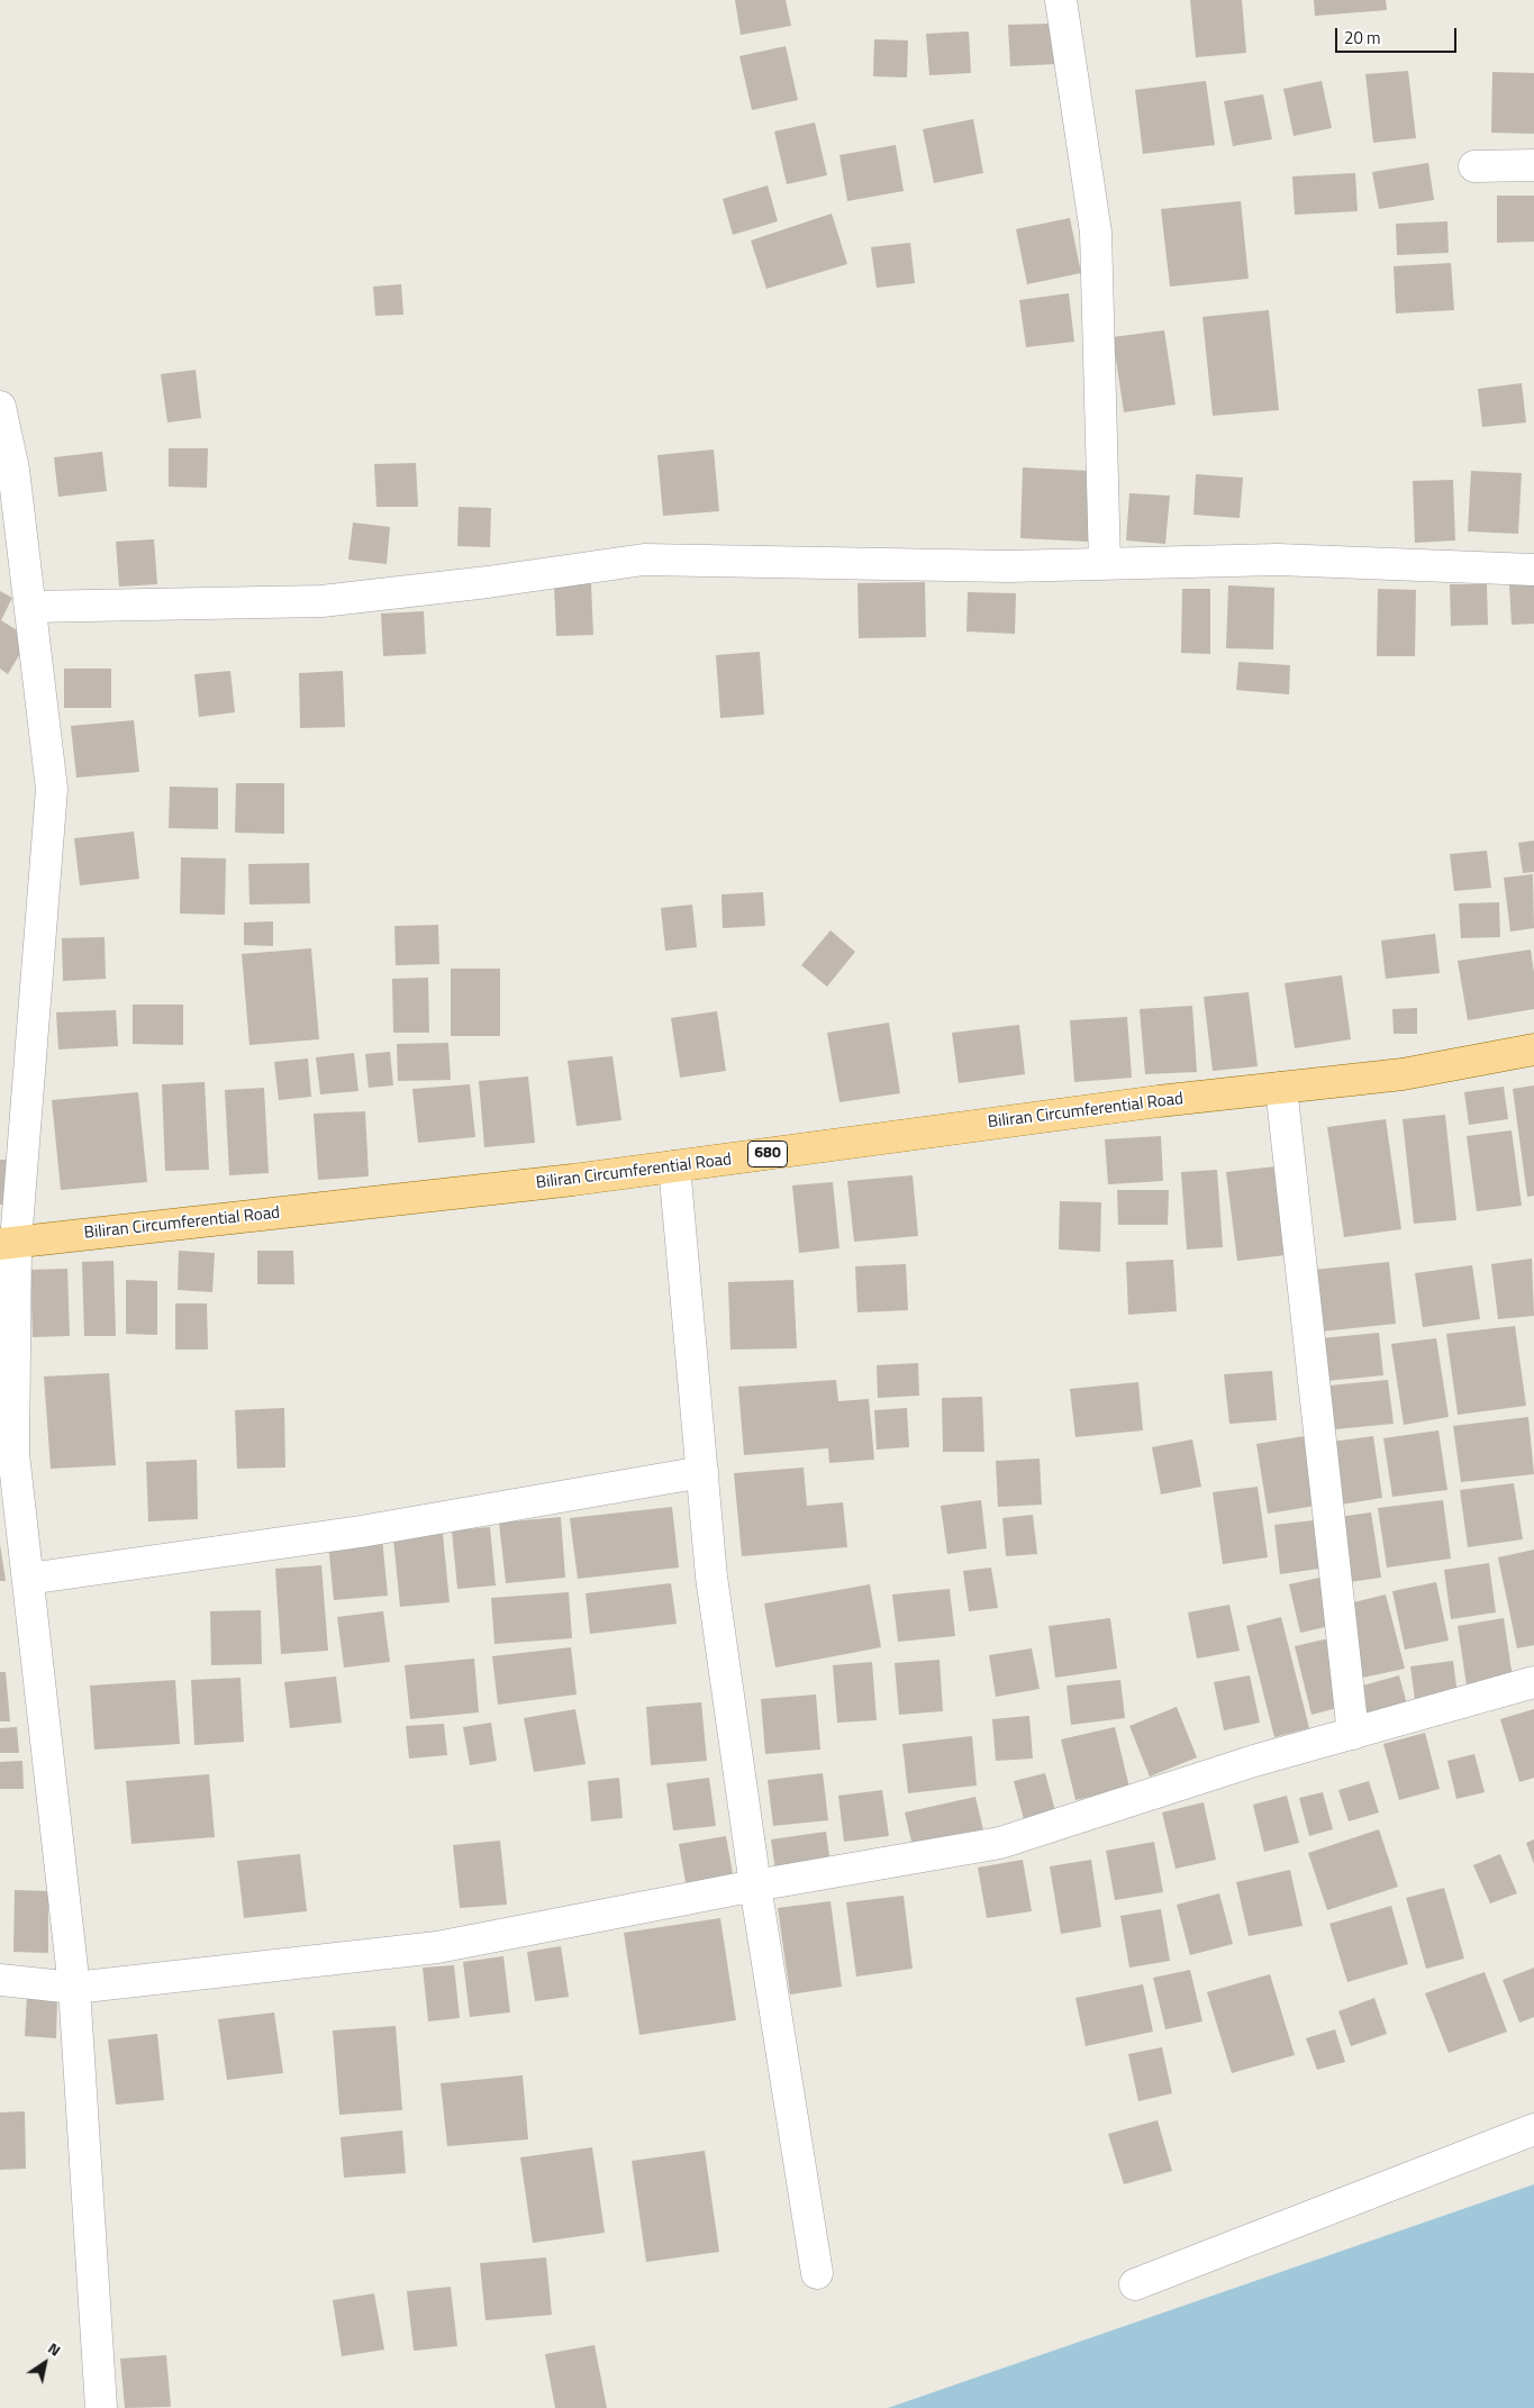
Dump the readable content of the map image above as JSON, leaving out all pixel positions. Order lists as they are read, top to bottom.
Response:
{
  "streets": {
    "main road": ["Biliran Circumferential Road", "680"]
  },
  "scale_bar": "20 m",
  "north": "top right"
}
